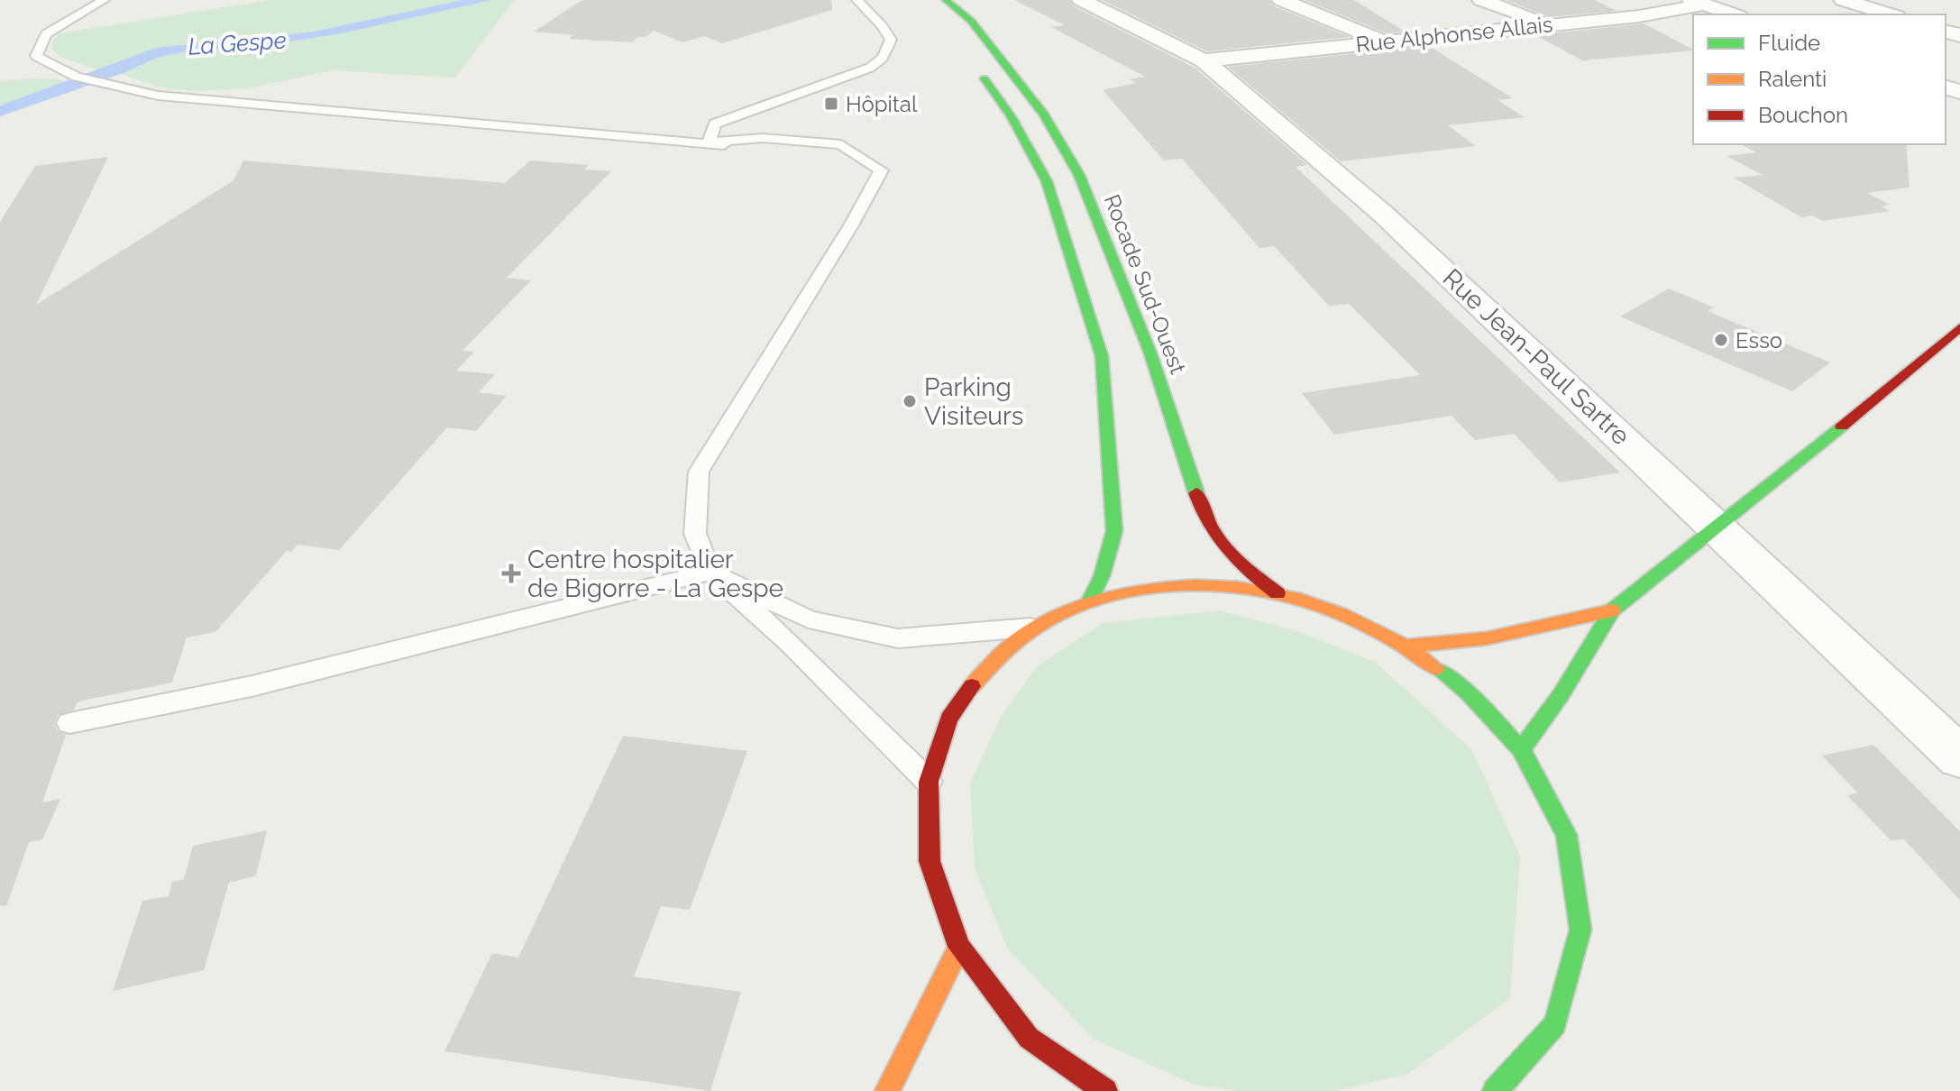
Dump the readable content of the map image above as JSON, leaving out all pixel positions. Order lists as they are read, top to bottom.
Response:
{
  "streets": {
    "main road": ["Rocade Sud-Ouest"],
    "street": ["Rue Alphonse Allais", "Rue Jean-Paul Sartre"]
  },
  "crossings": [
    ["Rue Alphonse Allais", "Rue Jean-Paul Sartre"]
  ],
  "water": ["La Gespe"],
  "places": {
    "transit": ["Hôpital"],
    "other": ["Esso", "Parking Visiteurs"],
    "health": ["Centre hospitalier de Bigorre - La Gespe"]
  },
  "legend": ["Fluide", "Ralenti", "Bouchon"]
}
